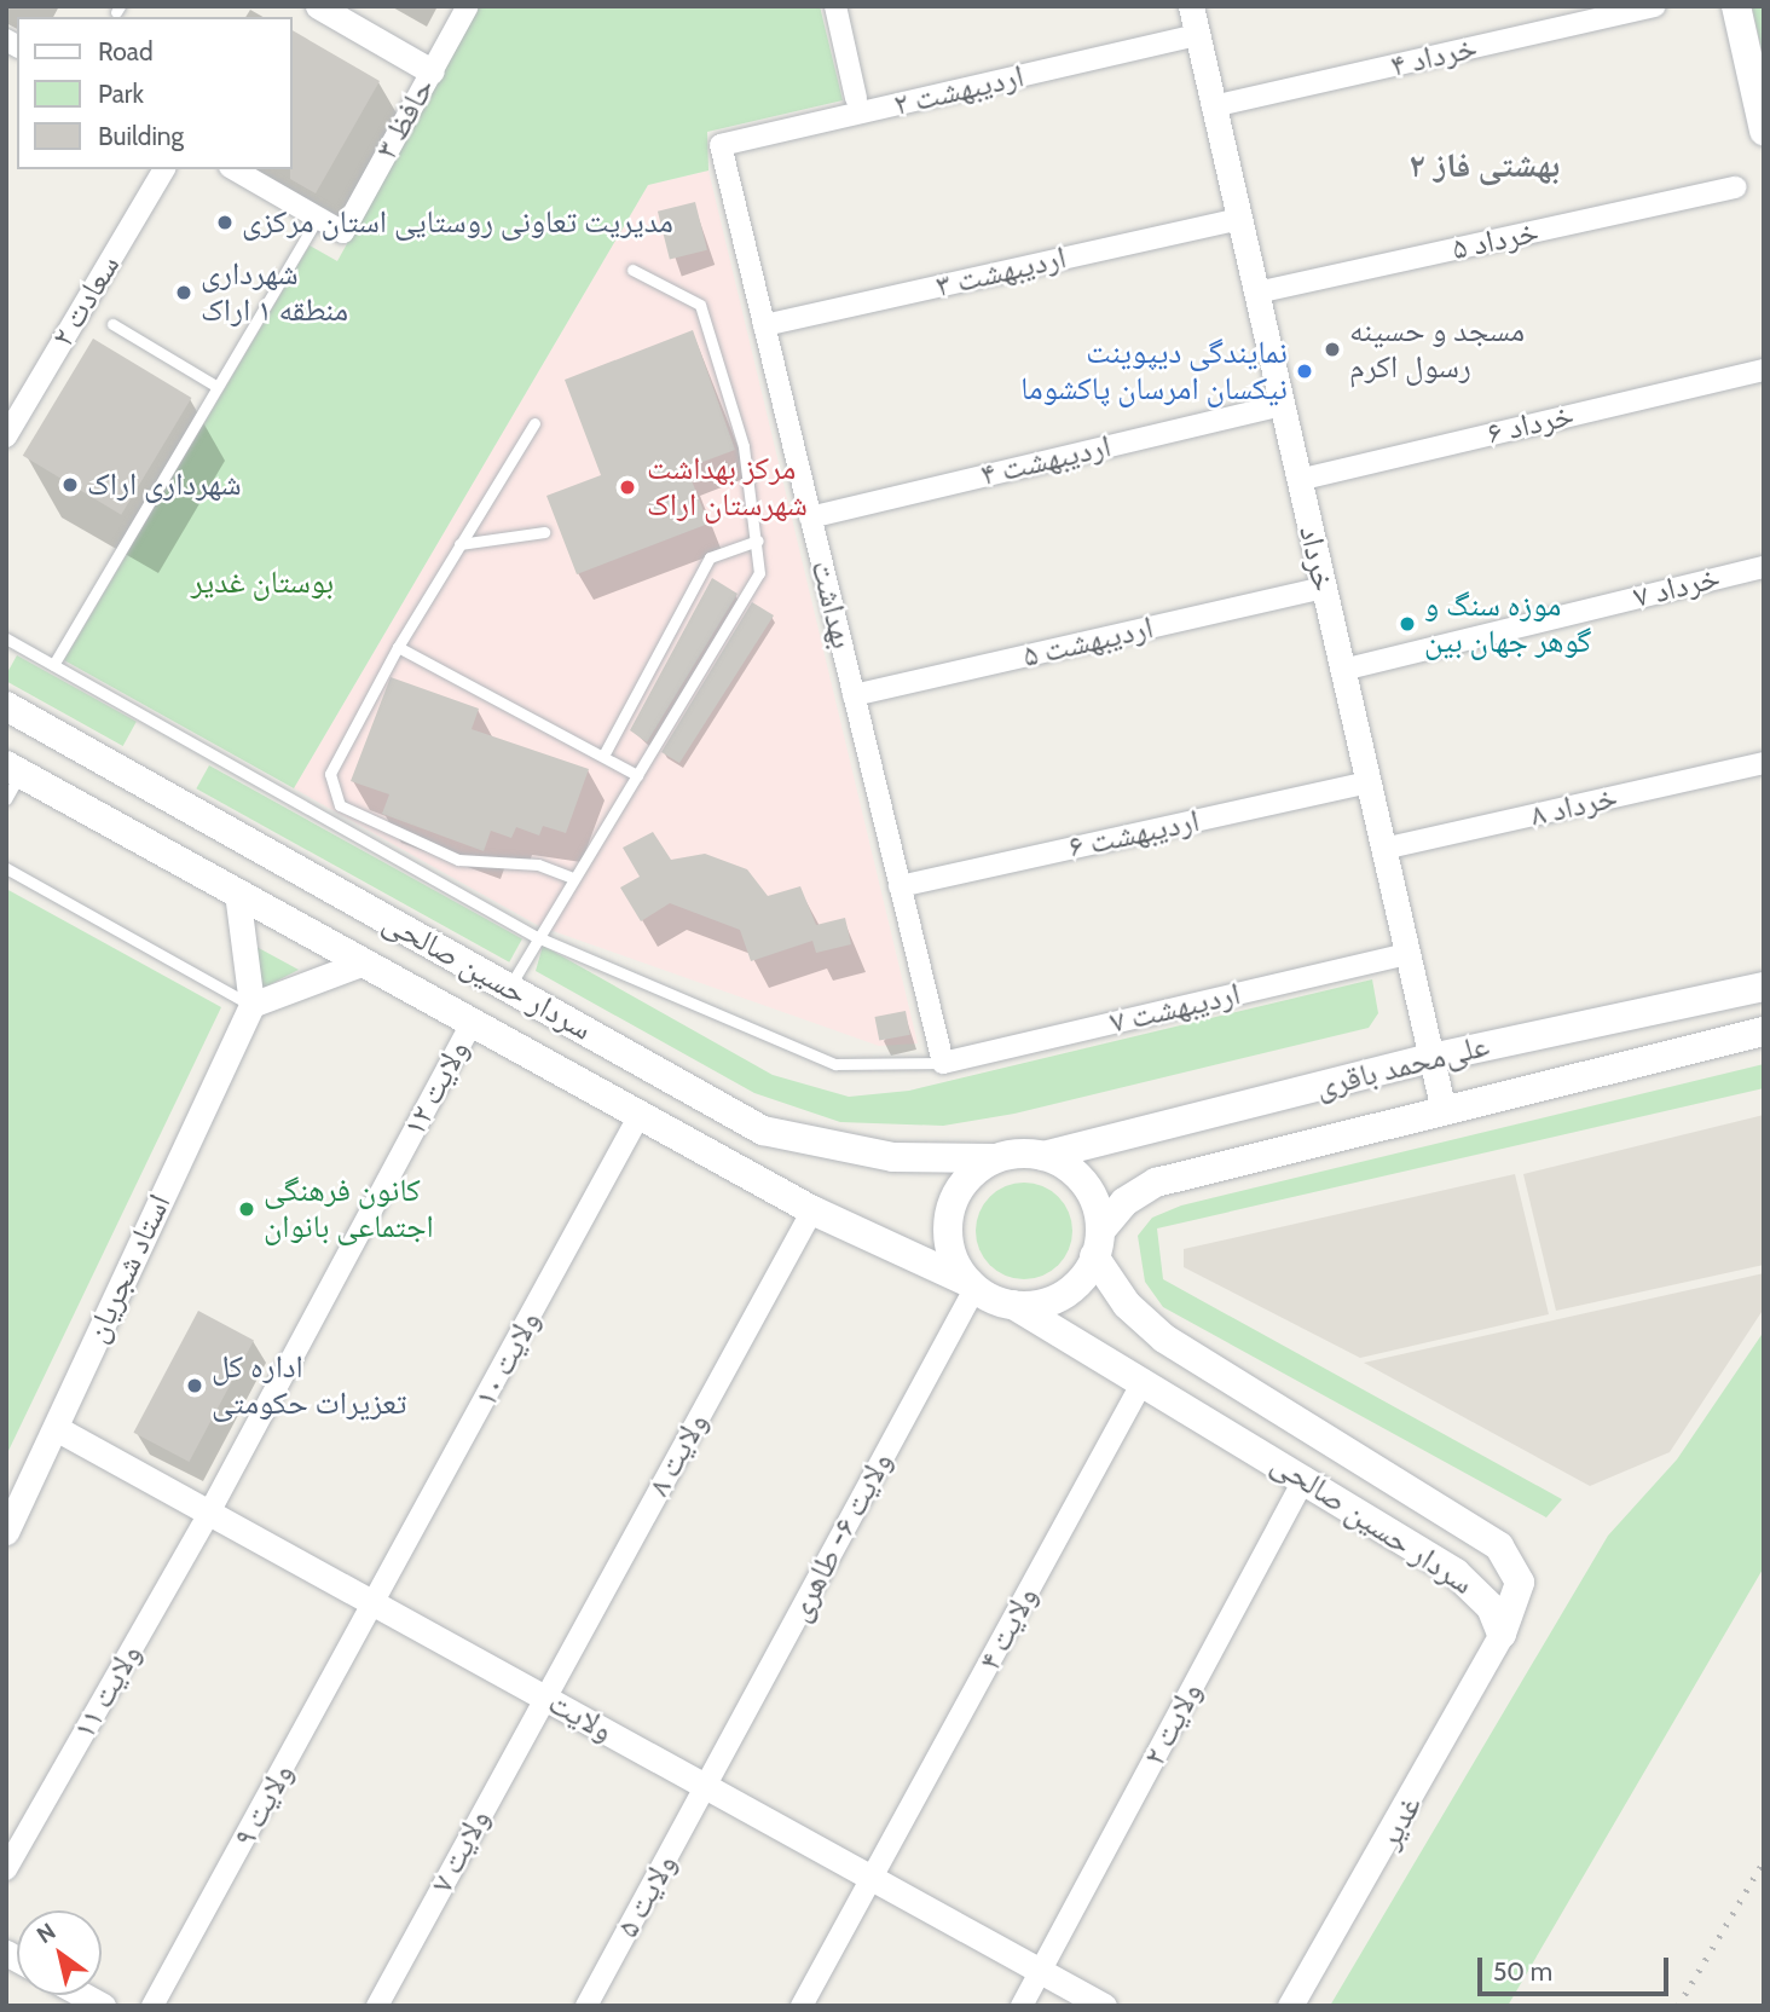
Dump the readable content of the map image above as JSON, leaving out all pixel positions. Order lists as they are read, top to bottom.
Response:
{
  "streets": {
    "main road": ["سردار حسین صالحی", "علی‌محمد باقری"],
    "street": [
      "خرداد ۴",
      "اردیبهشت ۲",
      "حافظ ۳",
      "خرداد ۵",
      "اردیبهشت ۳",
      "سعادت ۲",
      "خرداد ۶",
      "اردیبهشت ۴",
      "خرداد",
      "خرداد ۷",
      "بهداشت",
      "اردیبهشت ۵",
      "خرداد ۸",
      "اردیبهشت ۶",
      "اردیبهشت ۷",
      "ولایت ۱۲",
      "استاد شجریان",
      "ولایت ۱۰",
      "ولایت ۸",
      "ولایت ۶- طاهری",
      "ولایت ۴",
      "ولایت ۱۱",
      "ولایت",
      "ولایت ۲",
      "ولایت ۹",
      "غدیر",
      "ولایت ۷",
      "ولایت ۵"
    ]
  },
  "crossings": [
    ["خرداد ۴", "خرداد"],
    ["اردیبهشت ۲", "خرداد"],
    ["اردیبهشت ۲", "بهداشت"],
    ["خرداد ۵", "خرداد"],
    ["اردیبهشت ۳", "خرداد"],
    ["اردیبهشت ۳", "بهداشت"],
    ["خرداد ۶", "خرداد"],
    ["اردیبهشت ۴", "خرداد"],
    ["اردیبهشت ۴", "بهداشت"],
    ["خرداد", "خرداد ۷"],
    ["خرداد", "اردیبهشت ۵"],
    ["خرداد", "خرداد ۸"],
    ["خرداد", "اردیبهشت ۶"],
    ["خرداد", "اردیبهشت ۷"],
    ["خرداد", "علی‌محمد باقری"],
    ["بهداشت", "اردیبهشت ۵"],
    ["بهداشت", "اردیبهشت ۶"],
    ["بهداشت", "اردیبهشت ۷"],
    ["سردار حسین صالحی", "علی‌محمد باقری"],
    ["سردار حسین صالحی", "ولایت ۱۲"],
    ["سردار حسین صالحی", "ولایت ۱۰"],
    ["سردار حسین صالحی", "ولایت ۸"],
    ["سردار حسین صالحی", "ولایت ۶- طاهری"],
    ["سردار حسین صالحی", "ولایت ۴"],
    ["سردار حسین صالحی", "ولایت ۲"],
    ["سردار حسین صالحی", "غدیر"],
    ["علی‌محمد باقری", "ولایت ۶- طاهری"],
    ["ولایت ۱۲", "ولایت ۱۱"],
    ["ولایت ۱۲", "ولایت"],
    ["استاد شجریان", "ولایت"],
    ["ولایت ۱۰", "ولایت"],
    ["ولایت ۱۰", "ولایت ۹"],
    ["ولایت ۸", "ولایت"],
    ["ولایت ۸", "ولایت ۷"],
    ["ولایت ۶- طاهری", "ولایت"],
    ["ولایت ۶- طاهری", "ولایت ۵"],
    ["ولایت ۴", "ولایت"],
    ["ولایت ۱۱", "ولایت"],
    ["ولایت", "ولایت ۲"],
    ["ولایت", "ولایت ۹"],
    ["ولایت", "ولایت ۷"],
    ["ولایت", "ولایت ۵"]
  ],
  "districts": ["بهشتی فاز ۲"],
  "parks": ["بوستان غدیر"],
  "places": [
    "مدیریت تعاونی روستایی استان مرکزی",
    "شهرداری منطقه ۱ اراک",
    "مسجد و حسینه رسول اکرم",
    "نمایندگی دیپوینت نیکسان امرسان پاکشوما",
    "شهرداری اراک",
    "مرکز بهداشت شهرستان اراک",
    "موزه سنگ و گوهر جهان بین",
    "کانون فرهنگی اجتماعی بانوان",
    "اداره کل تعزیرات حکومتی"
  ],
  "legend": ["Road", "Park", "Building"],
  "scale_bar": "50 m",
  "north": "top left"
}
